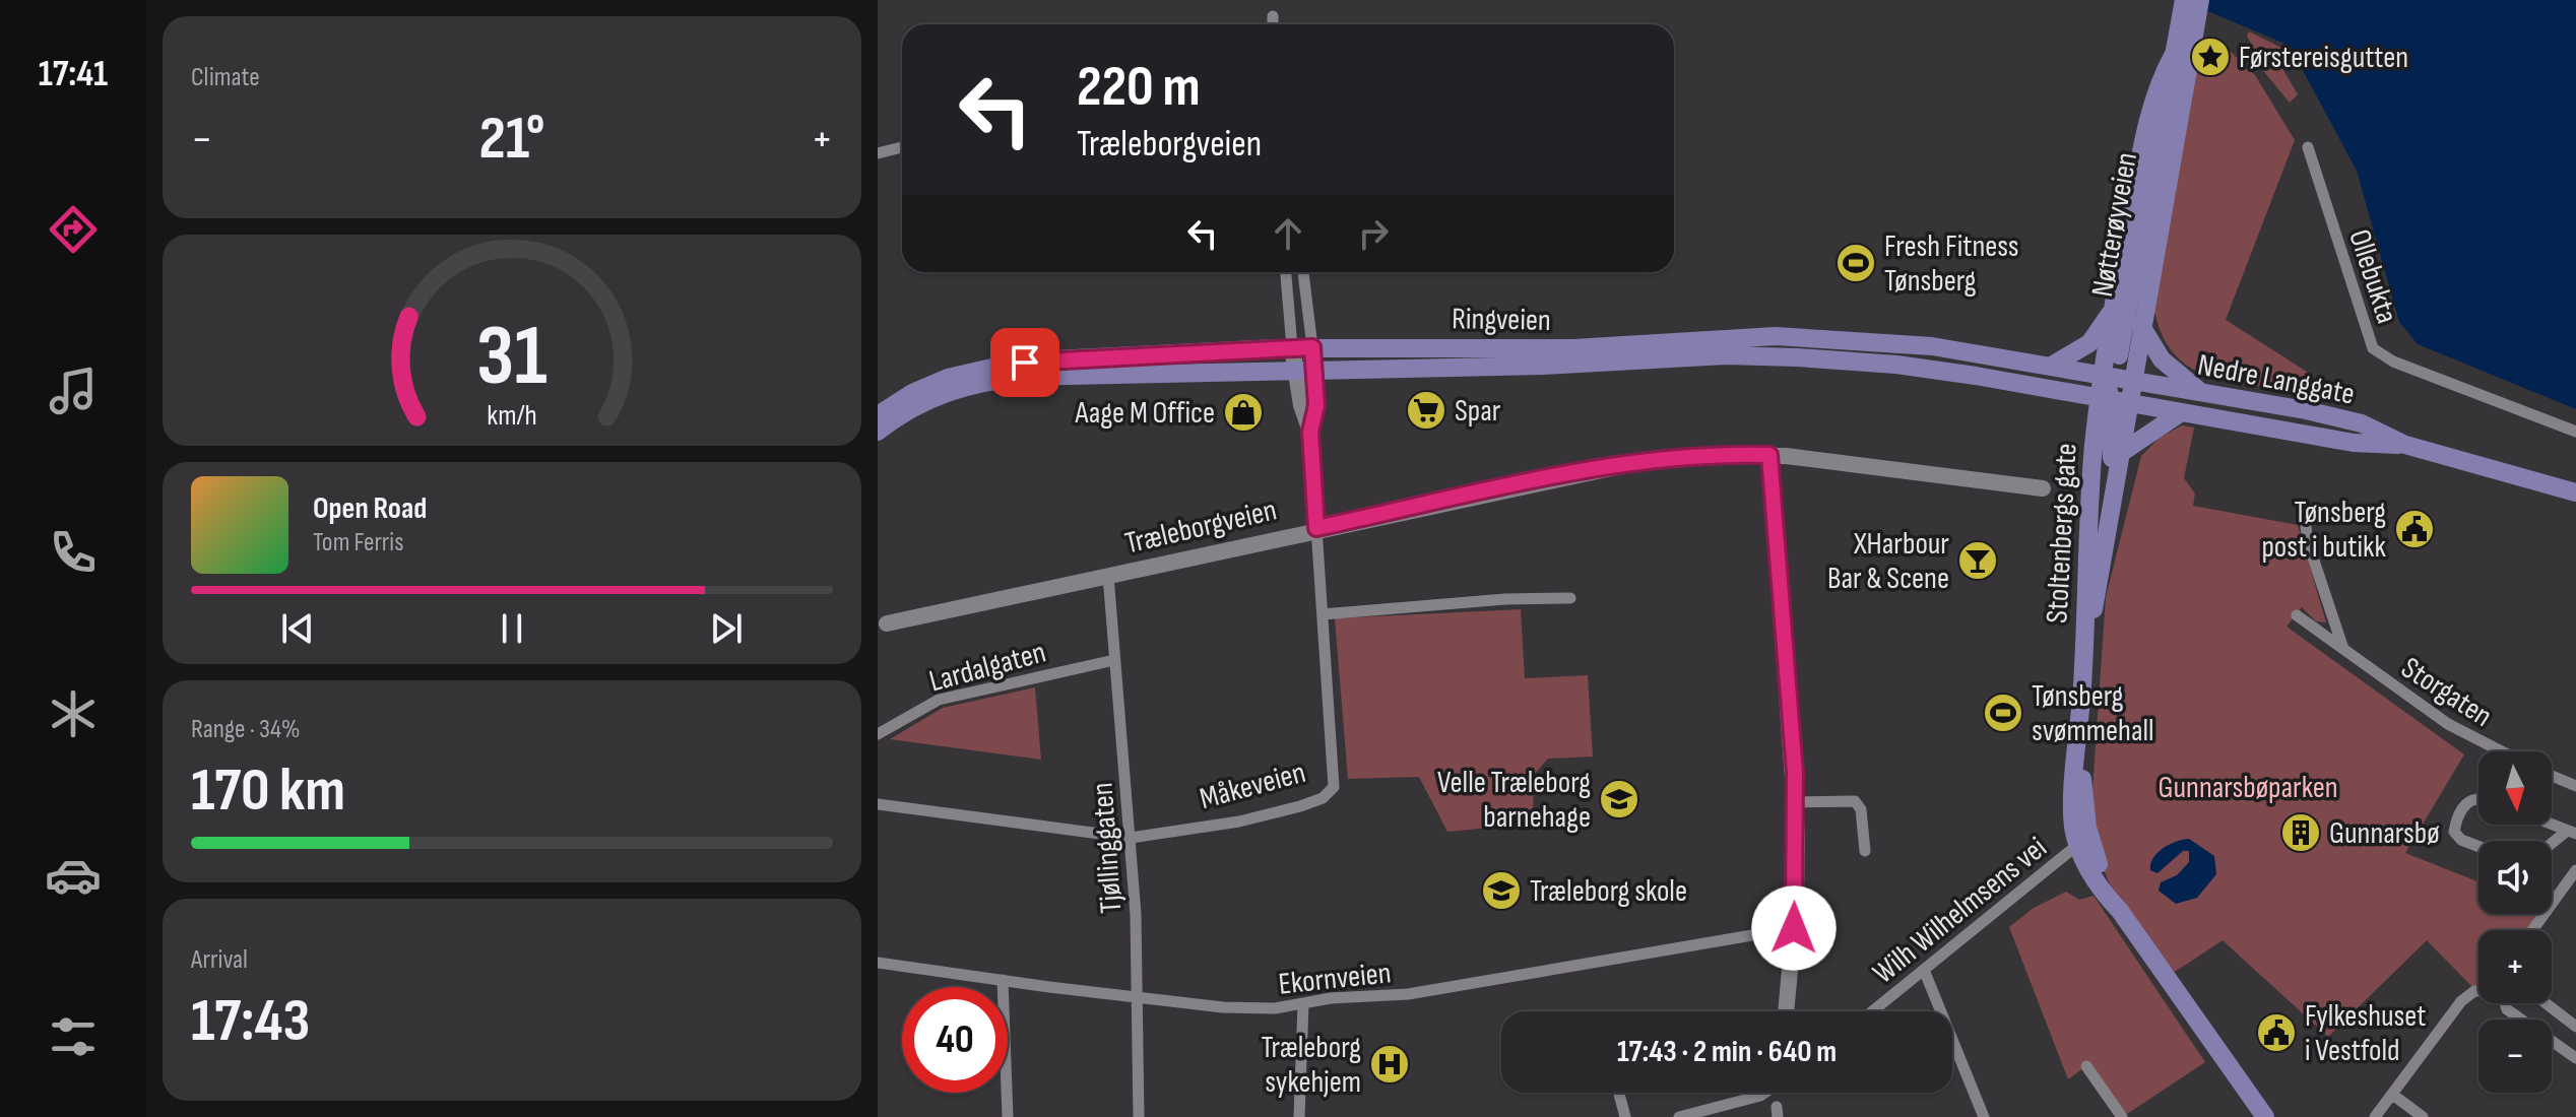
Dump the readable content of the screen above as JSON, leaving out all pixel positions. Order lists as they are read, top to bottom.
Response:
{
  "streets": {
    "main road": [
      "Nøtterøyveien",
      "Ringveien",
      "Nedre Langgate",
      "Stoltenbergs gate"
    ],
    "street": [
      "Ollebukta",
      "Træleborgveien",
      "Lardalgaten",
      "Storgaten",
      "Måkeveien",
      "Tjøllinggaten",
      "Wilh Wilhelmsens vei",
      "Ekornveien"
    ]
  },
  "crossings": [
    ["Nøtterøyveien", "Ringveien"],
    ["Nøtterøyveien", "Nedre Langgate"],
    ["Nøtterøyveien", "Stoltenbergs gate"],
    ["Ringveien", "Nedre Langgate"],
    ["Ringveien", "Stoltenbergs gate"],
    ["Ringveien", "Måkeveien"],
    ["Nedre Langgate", "Stoltenbergs gate"],
    ["Træleborgveien", "Måkeveien"],
    ["Træleborgveien", "Tjøllinggaten"],
    ["Stoltenbergs gate", "Wilh Wilhelmsens vei"],
    ["Lardalgaten", "Tjøllinggaten"],
    ["Måkeveien", "Tjøllinggaten"],
    ["Tjøllinggaten", "Ekornveien"]
  ],
  "parks": ["Gunnarsbøparken"],
  "places": {
    "place": ["Førstereisgutten"],
    "sports": ["Fresh Fitness Tønsberg", "Tønsberg svømmehall"],
    "supermarket": ["Spar"],
    "shop": ["Aage M Office"],
    "public building": ["Tønsberg post i butikk", "Fylkeshuset i Vestfold"],
    "bar": ["XHarbour Bar & Scene"],
    "school or university": ["Velle Træleborg barnehage", "Træleborg skole"],
    "building": ["Gunnarsbø"],
    "hospital": ["Træleborg sykehjem"]
  },
  "north": "bottom",
  "page": {
    "tabs": "17:41",
    "tile": [
      "Climate",
      ["Range · 34%", "170 km"],
      ["Arrival", "17:43"]
    ],
    "turn": ["220 m", "Træleborgveien"],
    "heat": ["−", "21°", "+"],
    "song": ["Open Road", "Tom Ferris"],
    "map_buttons": ["+", "−"],
    "limit": "40",
    "trip": "17:43 · 2 min · 640 m",
    "gauge": ["31", "km/h"]
  }
}
